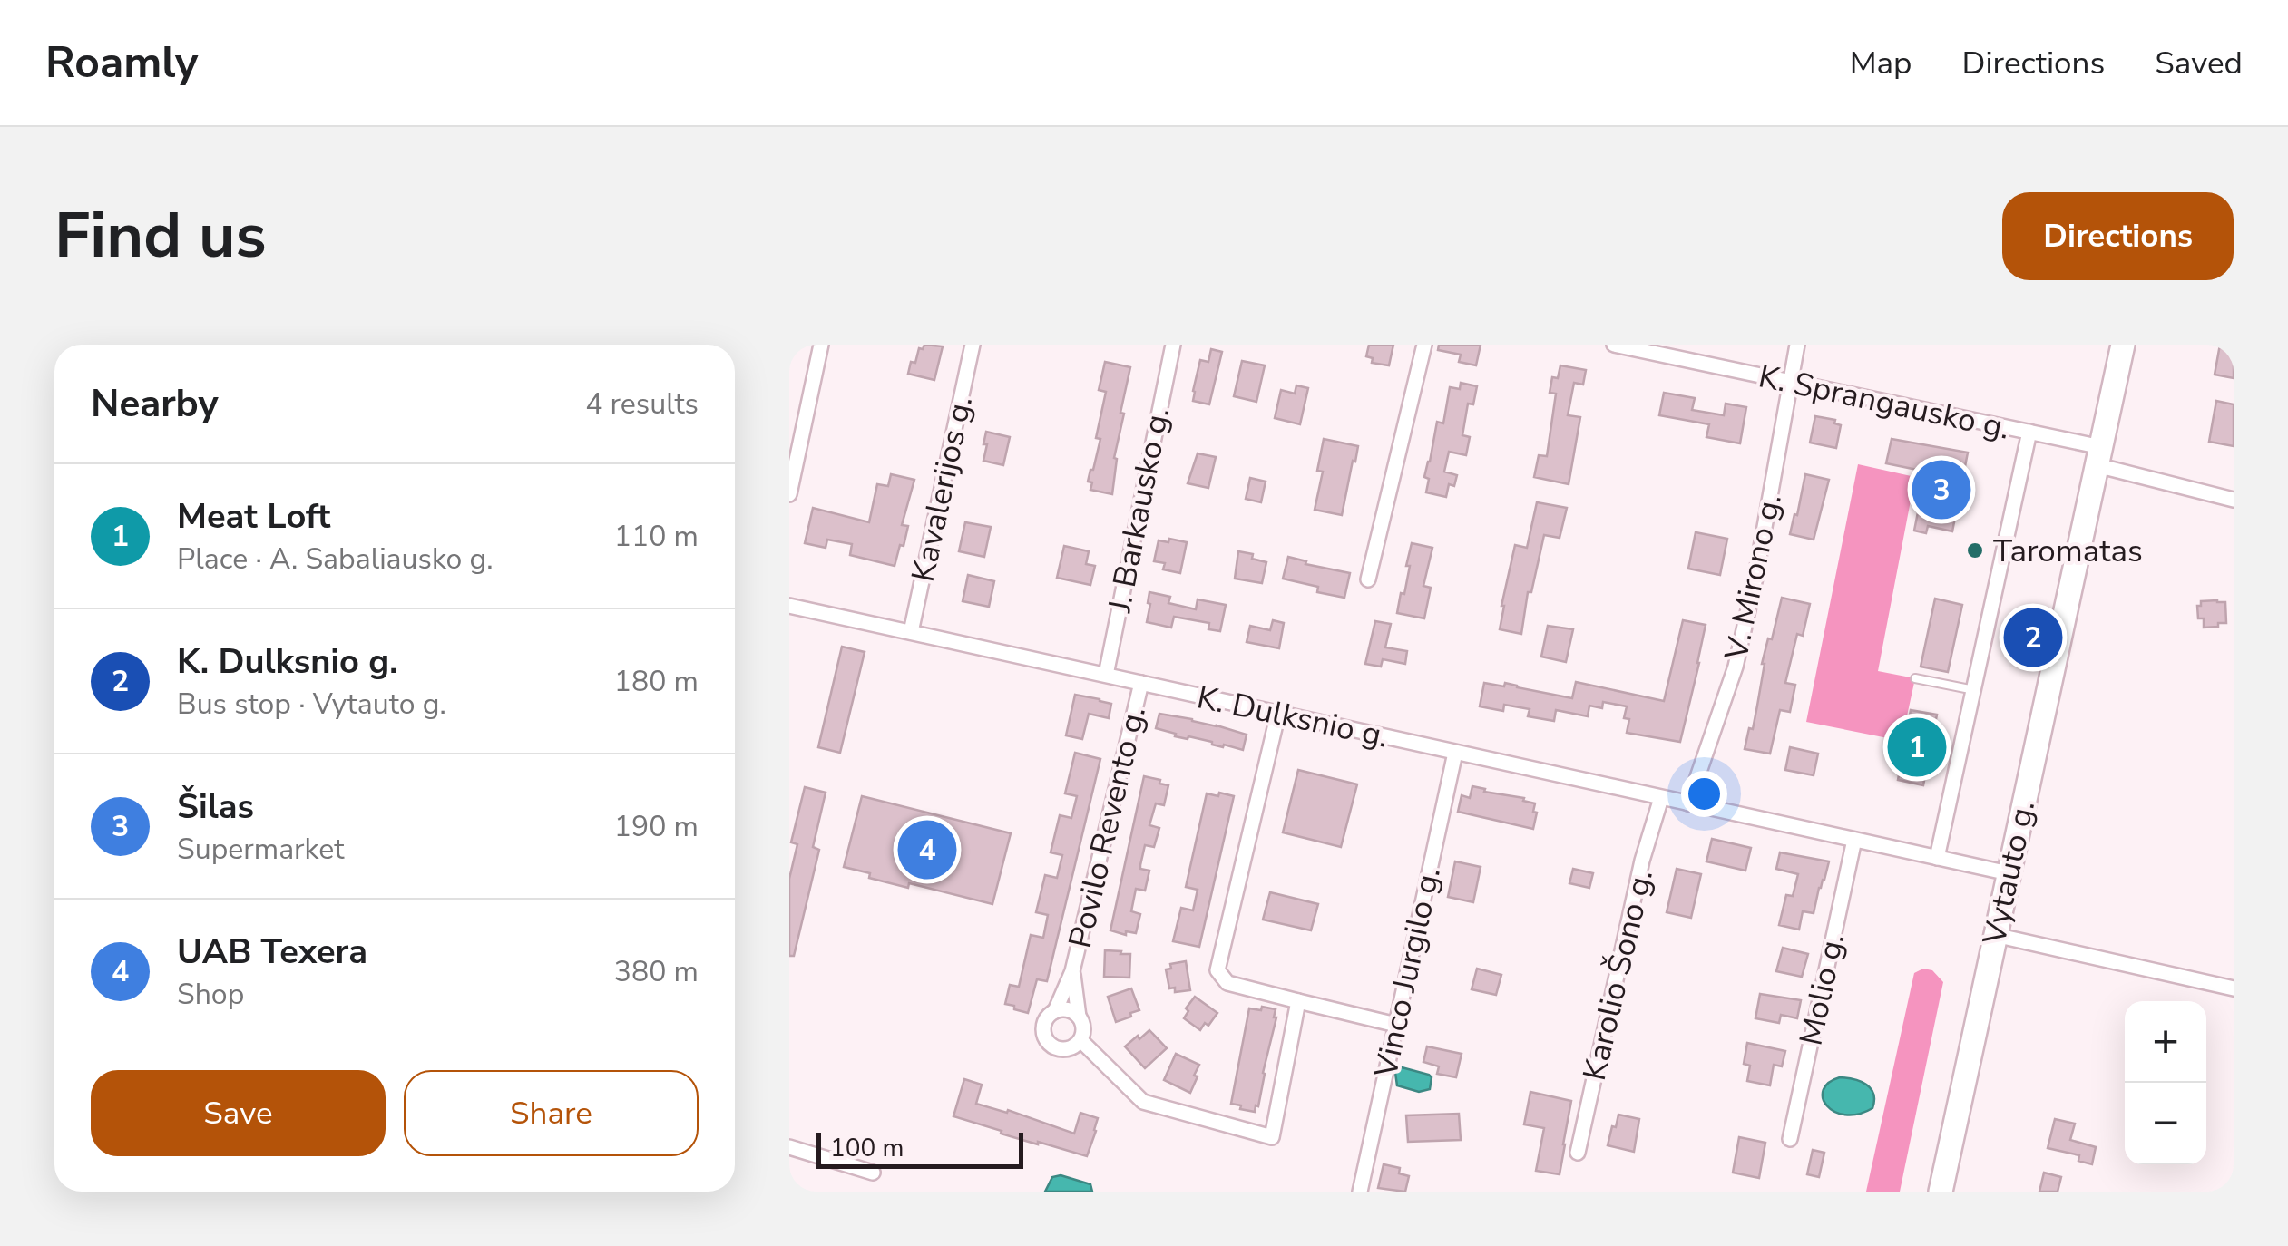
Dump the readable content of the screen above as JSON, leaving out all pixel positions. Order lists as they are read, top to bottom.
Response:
{
  "streets": {
    "main road": ["Vytauto g."],
    "street": [
      "K. Sprangausko g.",
      "Kavalerijos g.",
      "J. Barkausko g.",
      "V. Mirono g.",
      "K. Dulksnio g.",
      "Povilo Revento g.",
      "Vinco Jurgilo g.",
      "Karolio Šono g.",
      "Molio g."
    ]
  },
  "crossings": [
    ["K. Sprangausko g.", "V. Mirono g."],
    ["K. Sprangausko g.", "Vytauto g."],
    ["Kavalerijos g.", "K. Dulksnio g."],
    ["J. Barkausko g.", "K. Dulksnio g."],
    ["V. Mirono g.", "K. Dulksnio g."],
    ["K. Dulksnio g.", "Povilo Revento g."],
    ["K. Dulksnio g.", "Vytauto g."],
    ["K. Dulksnio g.", "Vinco Jurgilo g."],
    ["K. Dulksnio g.", "Karolio Šono g."],
    ["K. Dulksnio g.", "Molio g."]
  ],
  "places": ["Taromatas"],
  "scale_bar": "100 m",
  "page": {
    "header": "Roamly",
    "nav": ["Map", "Directions", "Saved"],
    "title": "Find us",
    "buttons": [
      "Directions",
      ["Save", "Share"]
    ],
    "heading": ["Nearby", "4 results"],
    "pins": [
      "3",
      "2",
      "1",
      "4"
    ],
    "list": [
      {
        "mark": "1",
        "name": "Meat Loft",
        "note": "Place · A. Sabaliausko g.",
        "value": "110 m"
      },
      {
        "mark": "2",
        "name": "K. Dulksnio g.",
        "note": "Bus stop · Vytauto g.",
        "value": "180 m"
      },
      {
        "mark": "3",
        "name": "Šilas",
        "note": "Supermarket",
        "value": "190 m"
      },
      {
        "mark": "4",
        "name": "UAB Texera",
        "note": "Shop",
        "value": "380 m"
      }
    ],
    "map_buttons": ["+", "−"],
    "scale": "100 m"
  }
}
